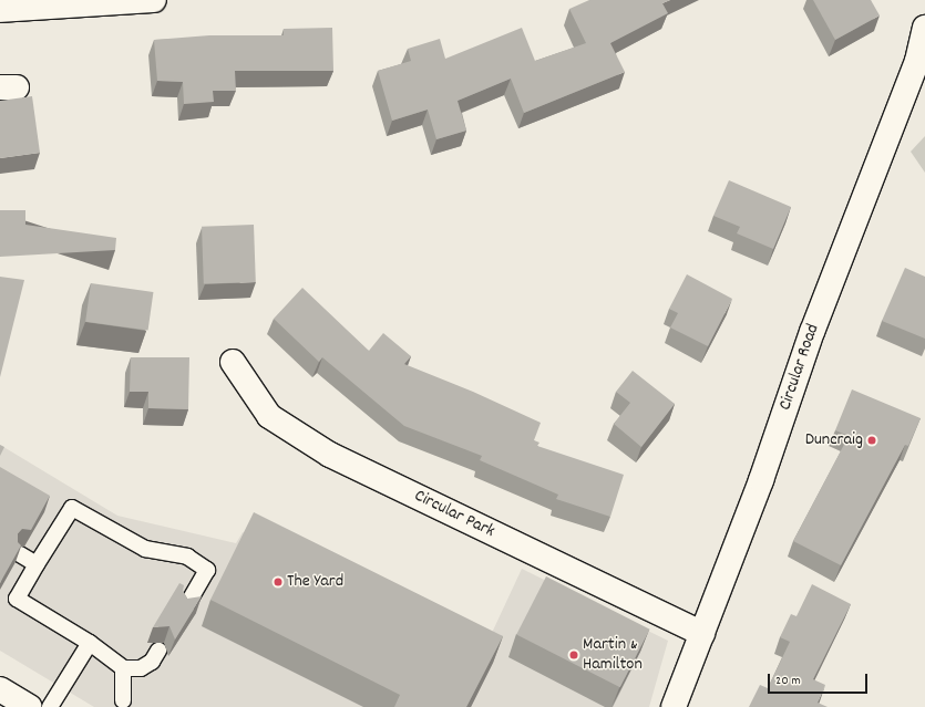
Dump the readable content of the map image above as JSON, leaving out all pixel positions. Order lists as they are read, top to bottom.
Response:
{
  "streets": {
    "street": ["Circular Road", "Circular Park"]
  },
  "crossings": [
    ["Circular Road", "Circular Park"]
  ],
  "places": ["Duncraig", "The Yard", "Martin & Hamilton"],
  "scale_bar": "20 m"
}
